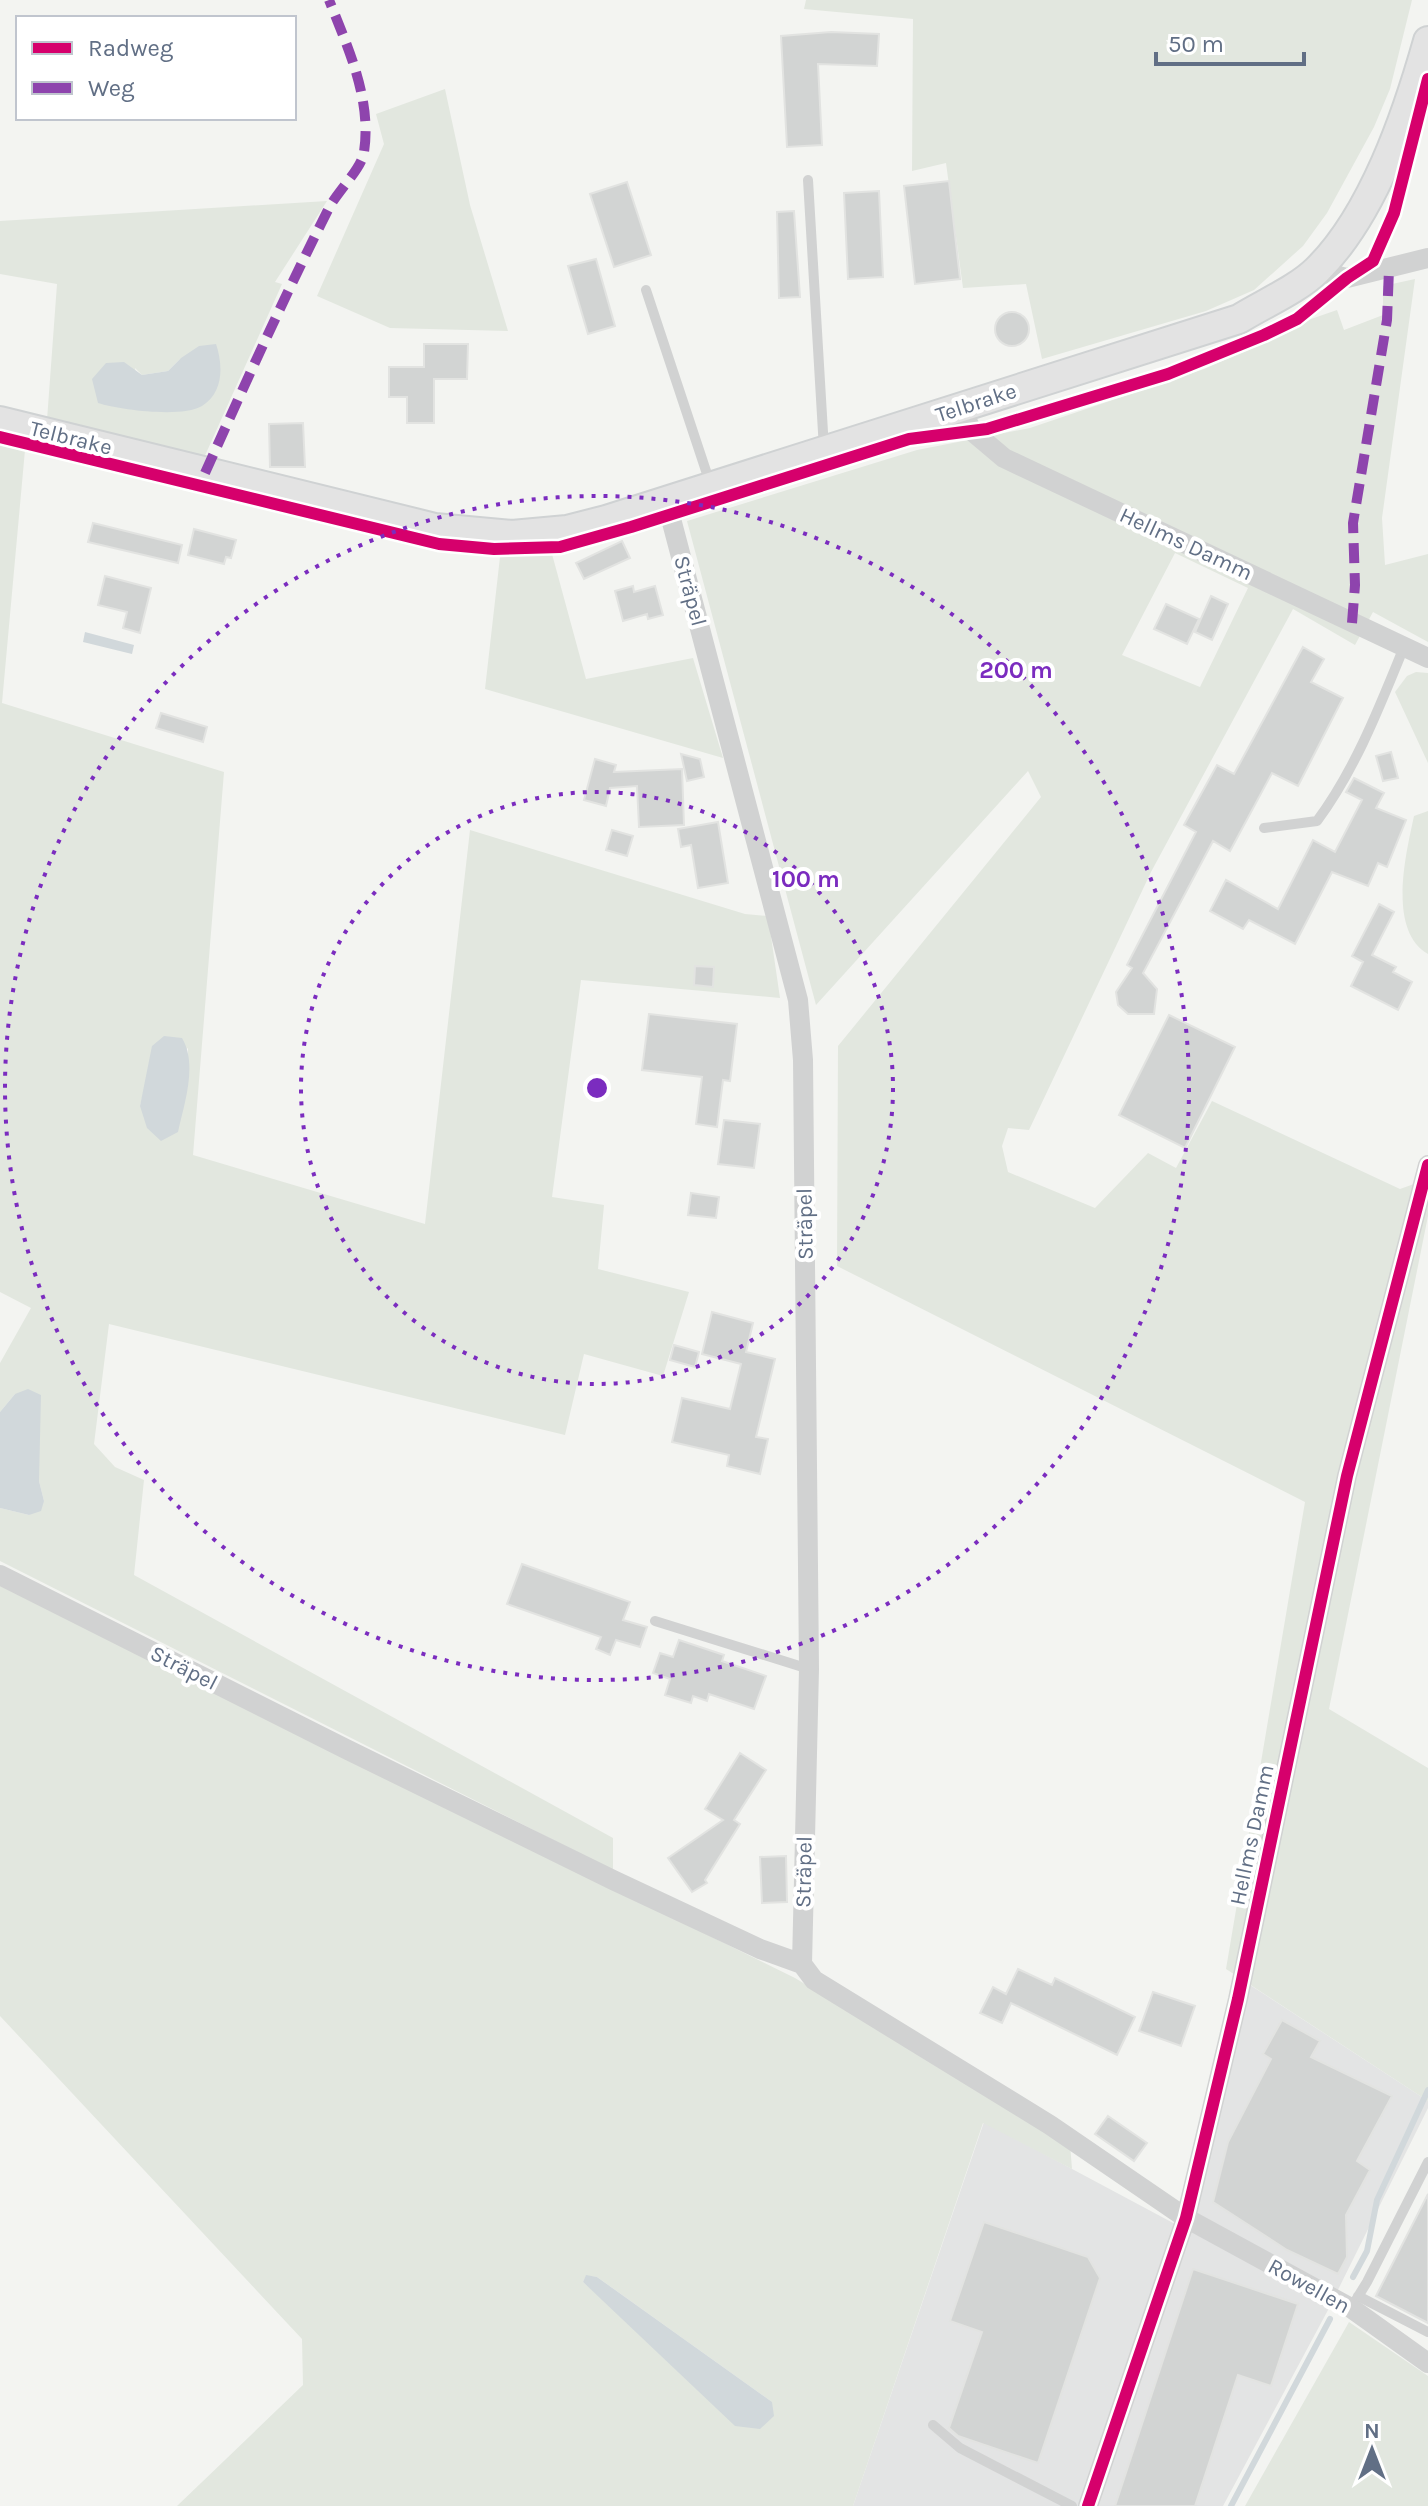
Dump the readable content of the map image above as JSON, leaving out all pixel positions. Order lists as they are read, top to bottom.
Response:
{
  "streets": {
    "street": [
      "Telbrake",
      "Hellms Damm",
      "Sträpel",
      "Rowellen"
    ]
  },
  "crossings": [
    ["Telbrake", "Hellms Damm"],
    ["Telbrake", "Sträpel"],
    ["Hellms Damm", "Sträpel"],
    ["Hellms Damm", "Rowellen"],
    ["Sträpel", "Rowellen"]
  ],
  "legend": ["Radweg", "Weg"],
  "scale_bar": "50 m",
  "north": "top",
  "rings": ["200 m", "100 m"]
}
